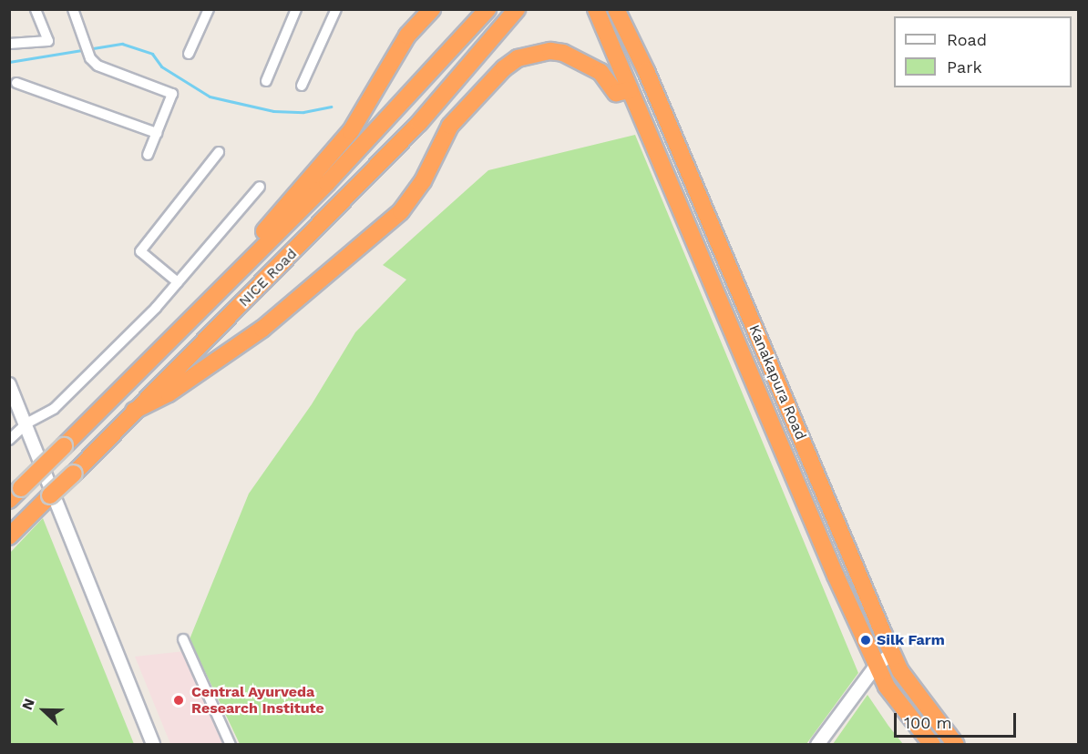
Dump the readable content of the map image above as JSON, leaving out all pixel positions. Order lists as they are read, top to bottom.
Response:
{
  "streets": {
    "highway": ["NICE Road", "Kanakapura Road"]
  },
  "places": ["Silk Farm", "Central Ayurveda Research Institute"],
  "legend": ["Road", "Park"],
  "scale_bar": "100 m",
  "north": "left"
}
